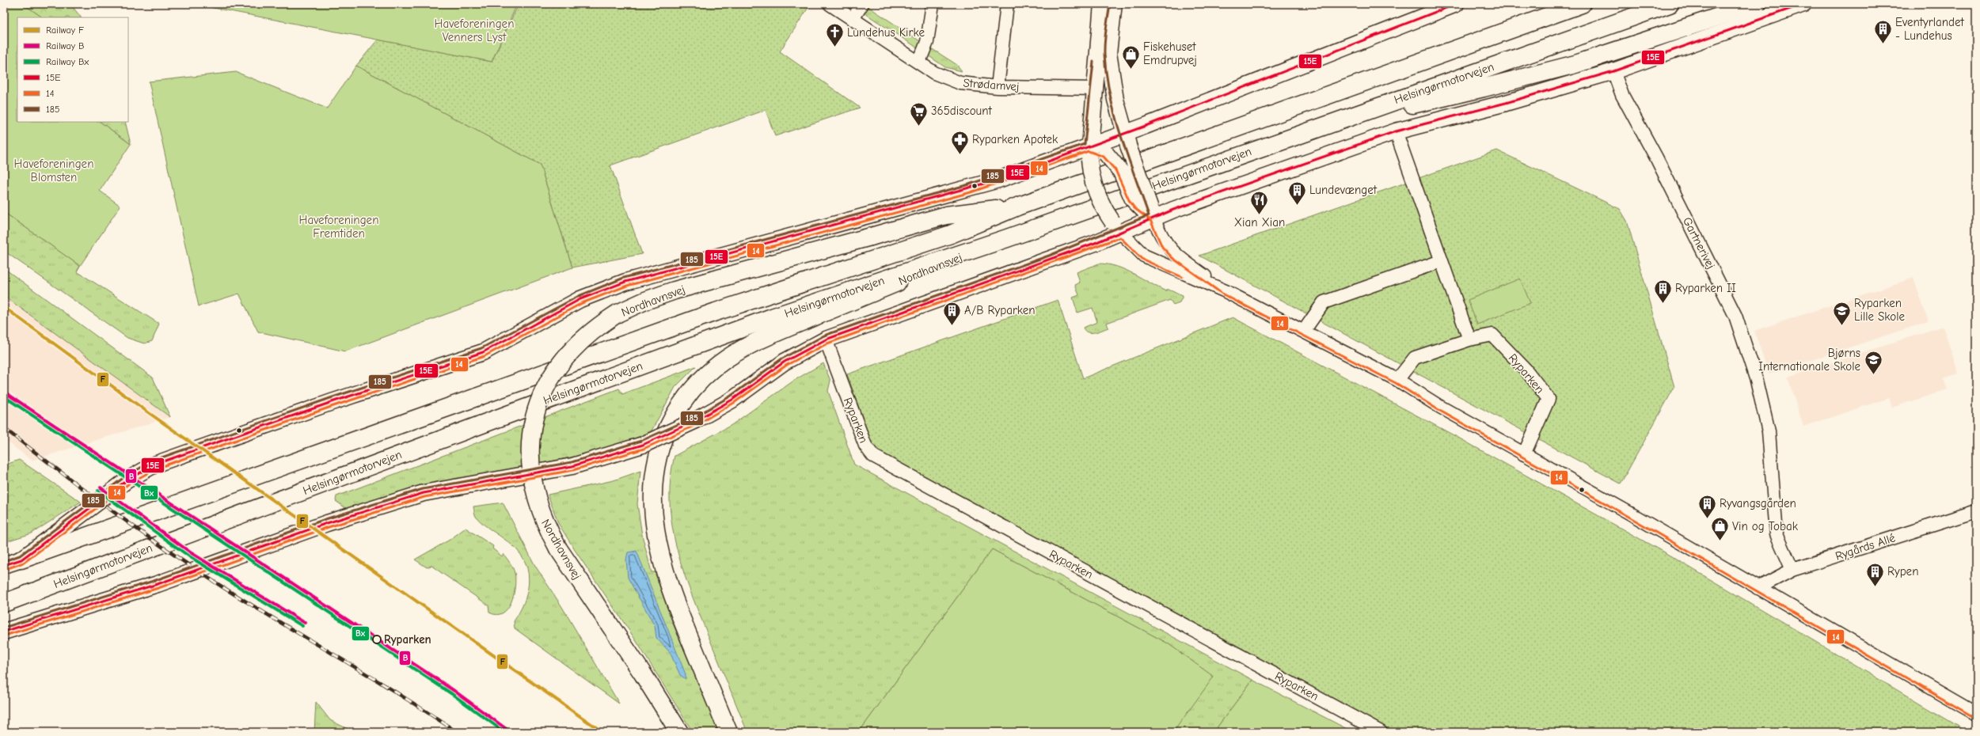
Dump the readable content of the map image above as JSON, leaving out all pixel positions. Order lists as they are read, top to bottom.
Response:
{
  "streets": {
    "highway": ["Helsingørmotorvejen", "Nordhavnsvej"],
    "street": [
      "Strødamvej",
      "Gartnerivej",
      "Ryparken",
      "Rygårds Allé"
    ]
  },
  "crossings": [
    ["Helsingørmotorvejen", "Nordhavnsvej"],
    ["Gartnerivej", "Rygårds Allé"]
  ],
  "parks": ["Haveforeningen Venners Lyst", "Haveforeningen Blomsten", "Haveforeningen Fremtiden"],
  "places": {
    "building": [
      "Eventyrlandet - Lundehus",
      "Lundevænget",
      "Ryparken II",
      "A/B Ryparken",
      "Ryvangsgården",
      "Rypen"
    ],
    "church": ["Lundehus Kirke"],
    "shop": ["Fiskehuset Emdrupvej", "Vin og Tobak"],
    "supermarket": ["365discount"],
    "pharmacy": ["Ryparken Apotek"],
    "restaurant": ["Xian Xian"],
    "school or university": ["Ryparken Lille Skole", "Bjørns Internationale Skole"],
    "other": ["Ryparken"]
  },
  "lines": [
    "transit line 15E",
    "transit line 185",
    "transit line 14",
    "rail line F",
    "rail line B",
    "rail line Bx"
  ],
  "legend": [
    "Railway F",
    "Railway B",
    "Railway Bx",
    "15E",
    "14",
    "185"
  ]
}
